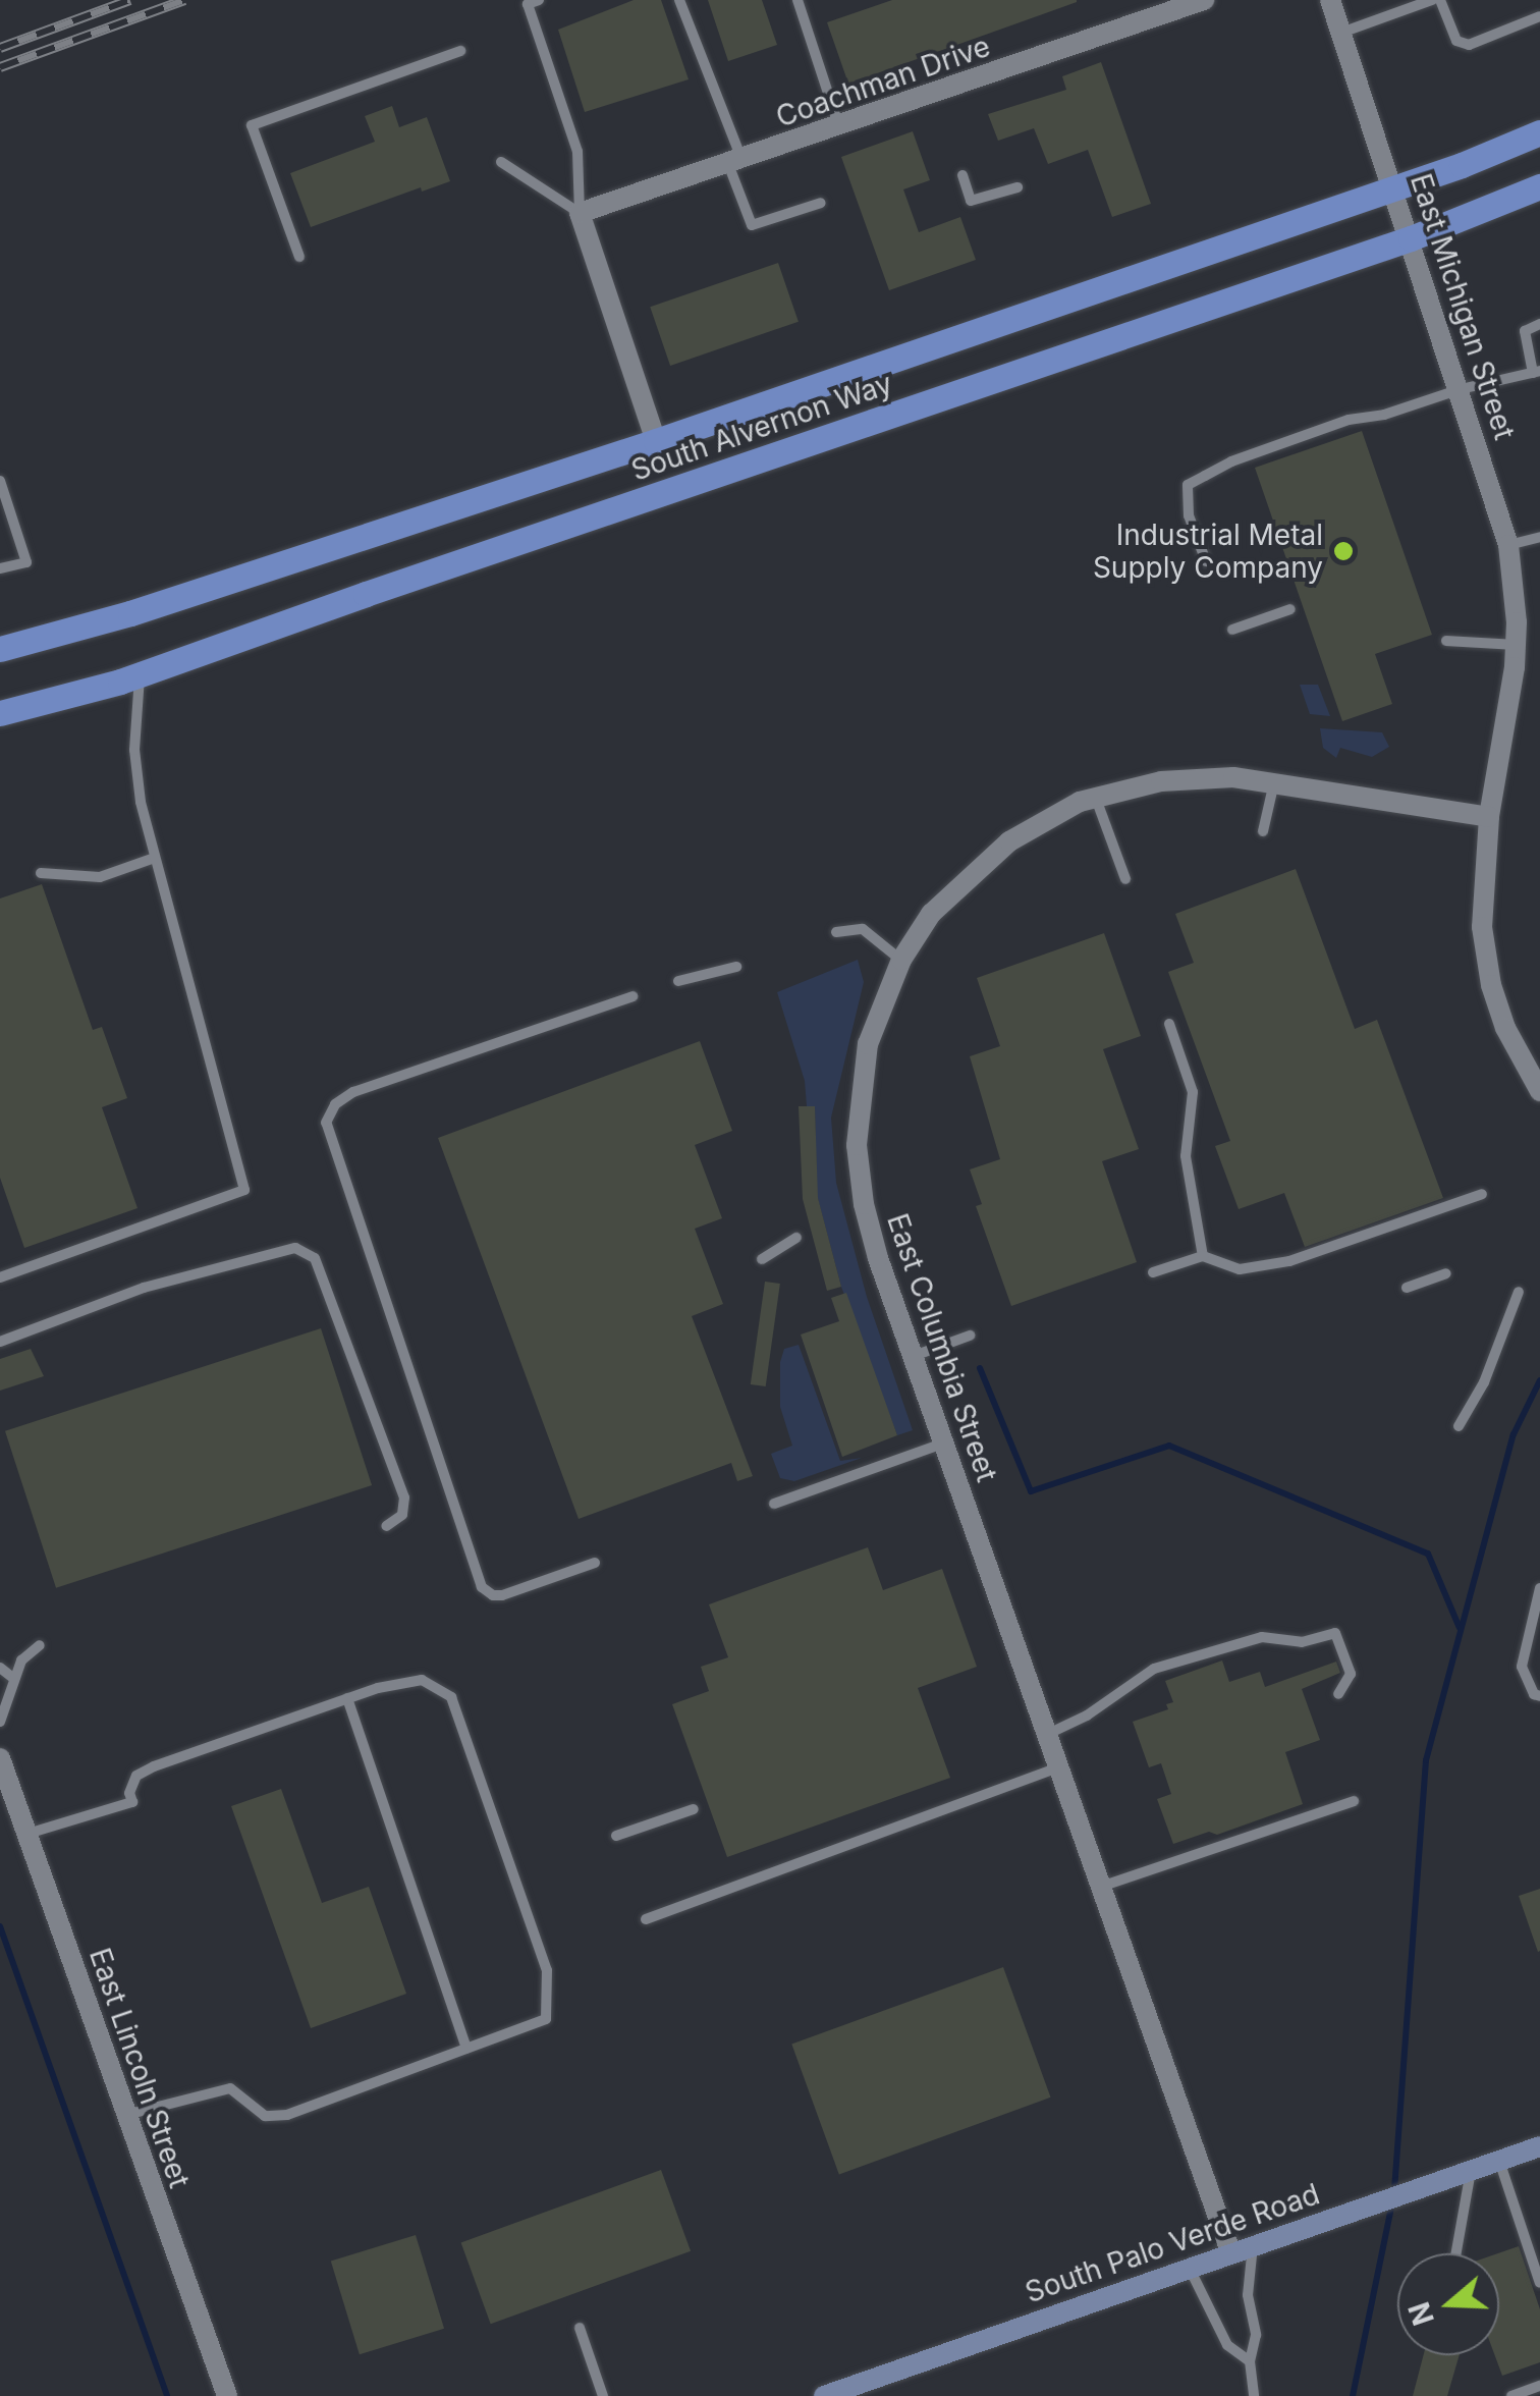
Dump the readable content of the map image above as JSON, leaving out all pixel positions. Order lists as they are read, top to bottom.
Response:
{
  "streets": {
    "main road": ["South Alvernon Way", "South Palo Verde Road"],
    "street": [
      "Coachman Drive",
      "East Michigan Street",
      "East Columbia Street",
      "East Lincoln Street"
    ]
  },
  "crossings": [
    ["East Michigan Street", "South Alvernon Way"],
    ["East Michigan Street", "East Columbia Street"],
    ["East Columbia Street", "South Palo Verde Road"]
  ],
  "places": ["Industrial Metal Supply Company"],
  "north": "left"
}
